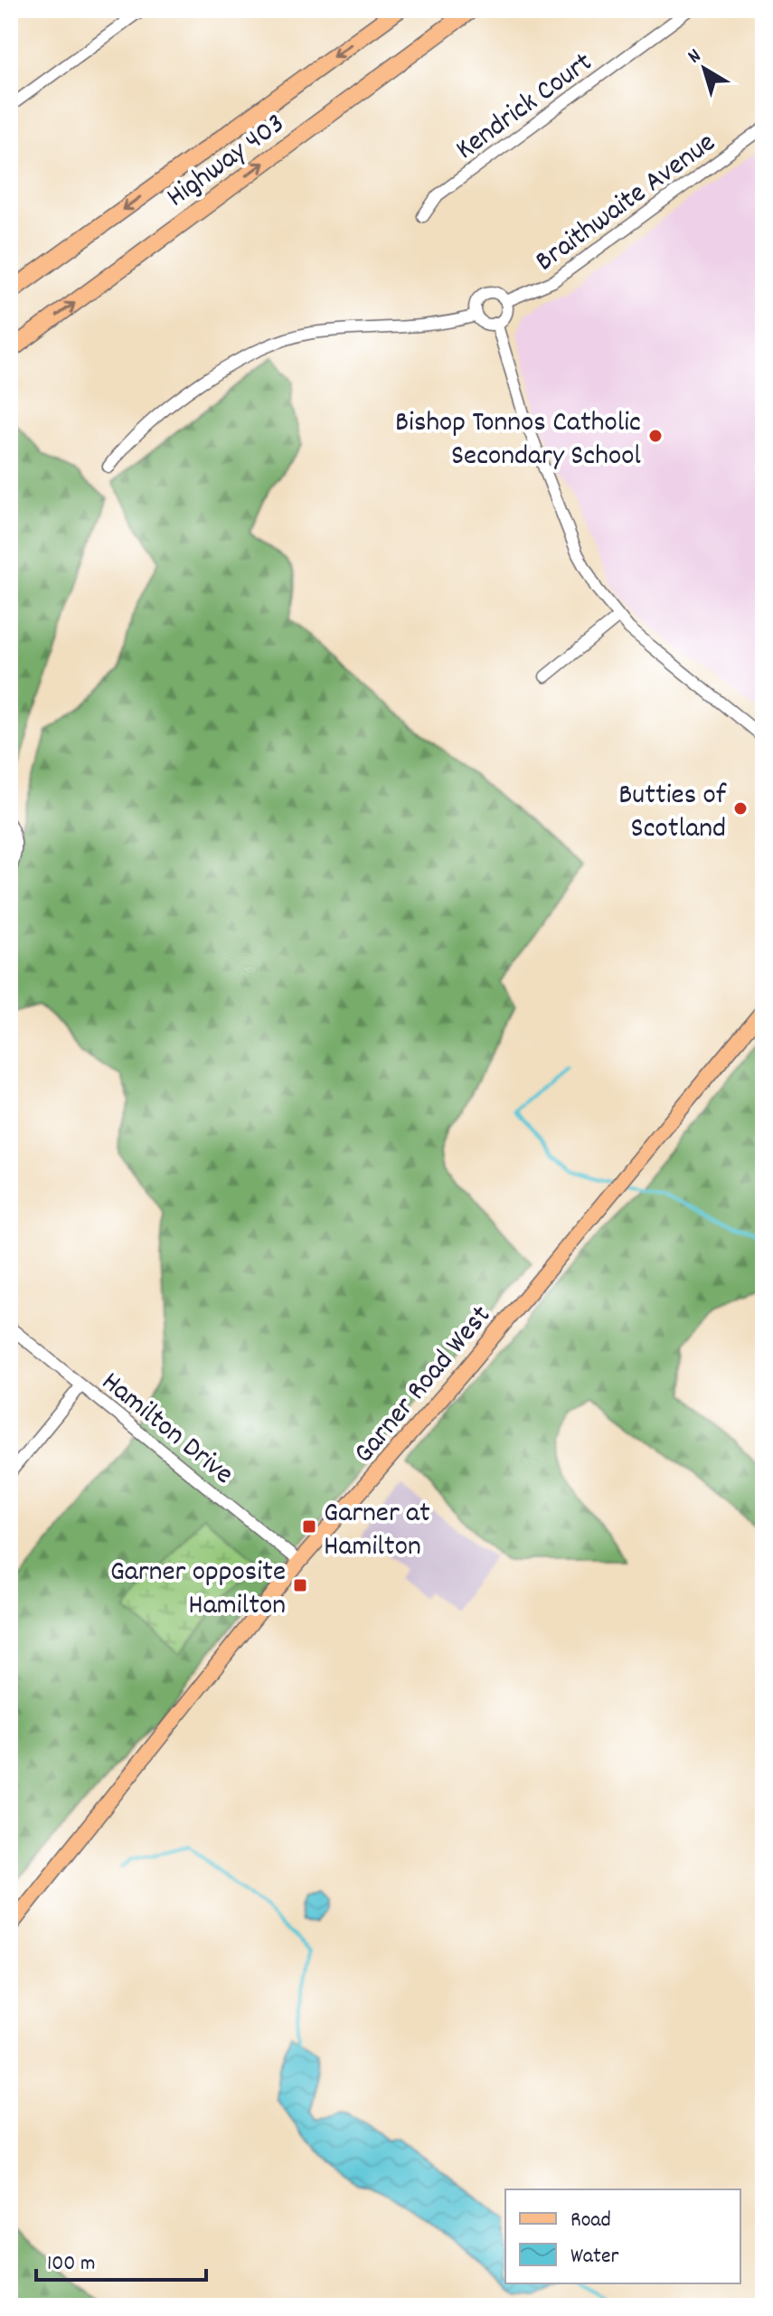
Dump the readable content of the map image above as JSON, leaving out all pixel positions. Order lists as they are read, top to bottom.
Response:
{
  "streets": {
    "highway": ["Highway 403"],
    "main road": ["Garner Road West"],
    "street": ["Kendrick Court", "Braithwaite Avenue", "Hamilton Drive"]
  },
  "crossings": [
    ["Garner Road West", "Hamilton Drive"]
  ],
  "places": {
    "other": ["Bishop Tonnos Catholic Secondary School", "Butties of Scotland"],
    "transit": ["Garner at Hamilton", "Garner opposite Hamilton"]
  },
  "legend": ["Road", "Water"],
  "scale_bar": "100 m",
  "north": "top left"
}
